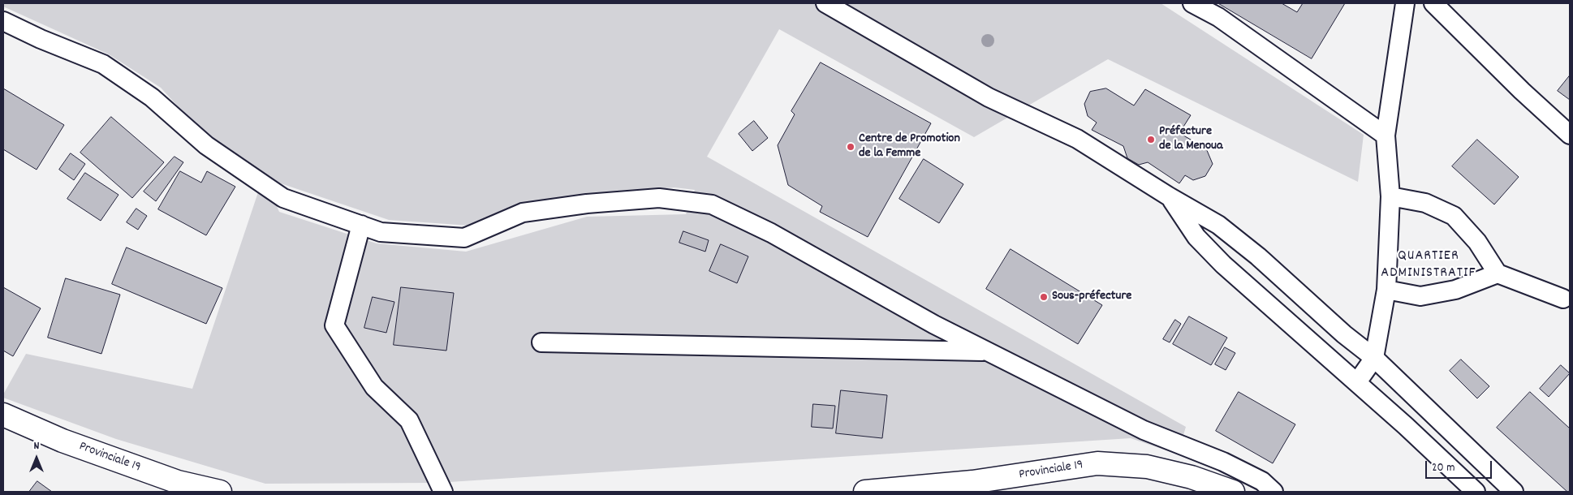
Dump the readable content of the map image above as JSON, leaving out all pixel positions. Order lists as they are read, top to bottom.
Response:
{
  "streets": {
    "main road": ["Provinciale 19"]
  },
  "districts": ["QUARTIER ADMINISTRATIF"],
  "places": ["Préfecture de la Menoua", "Centre de Promotion de la Femme", "Sous-préfecture"],
  "scale_bar": "20 m",
  "north": "top"
}
